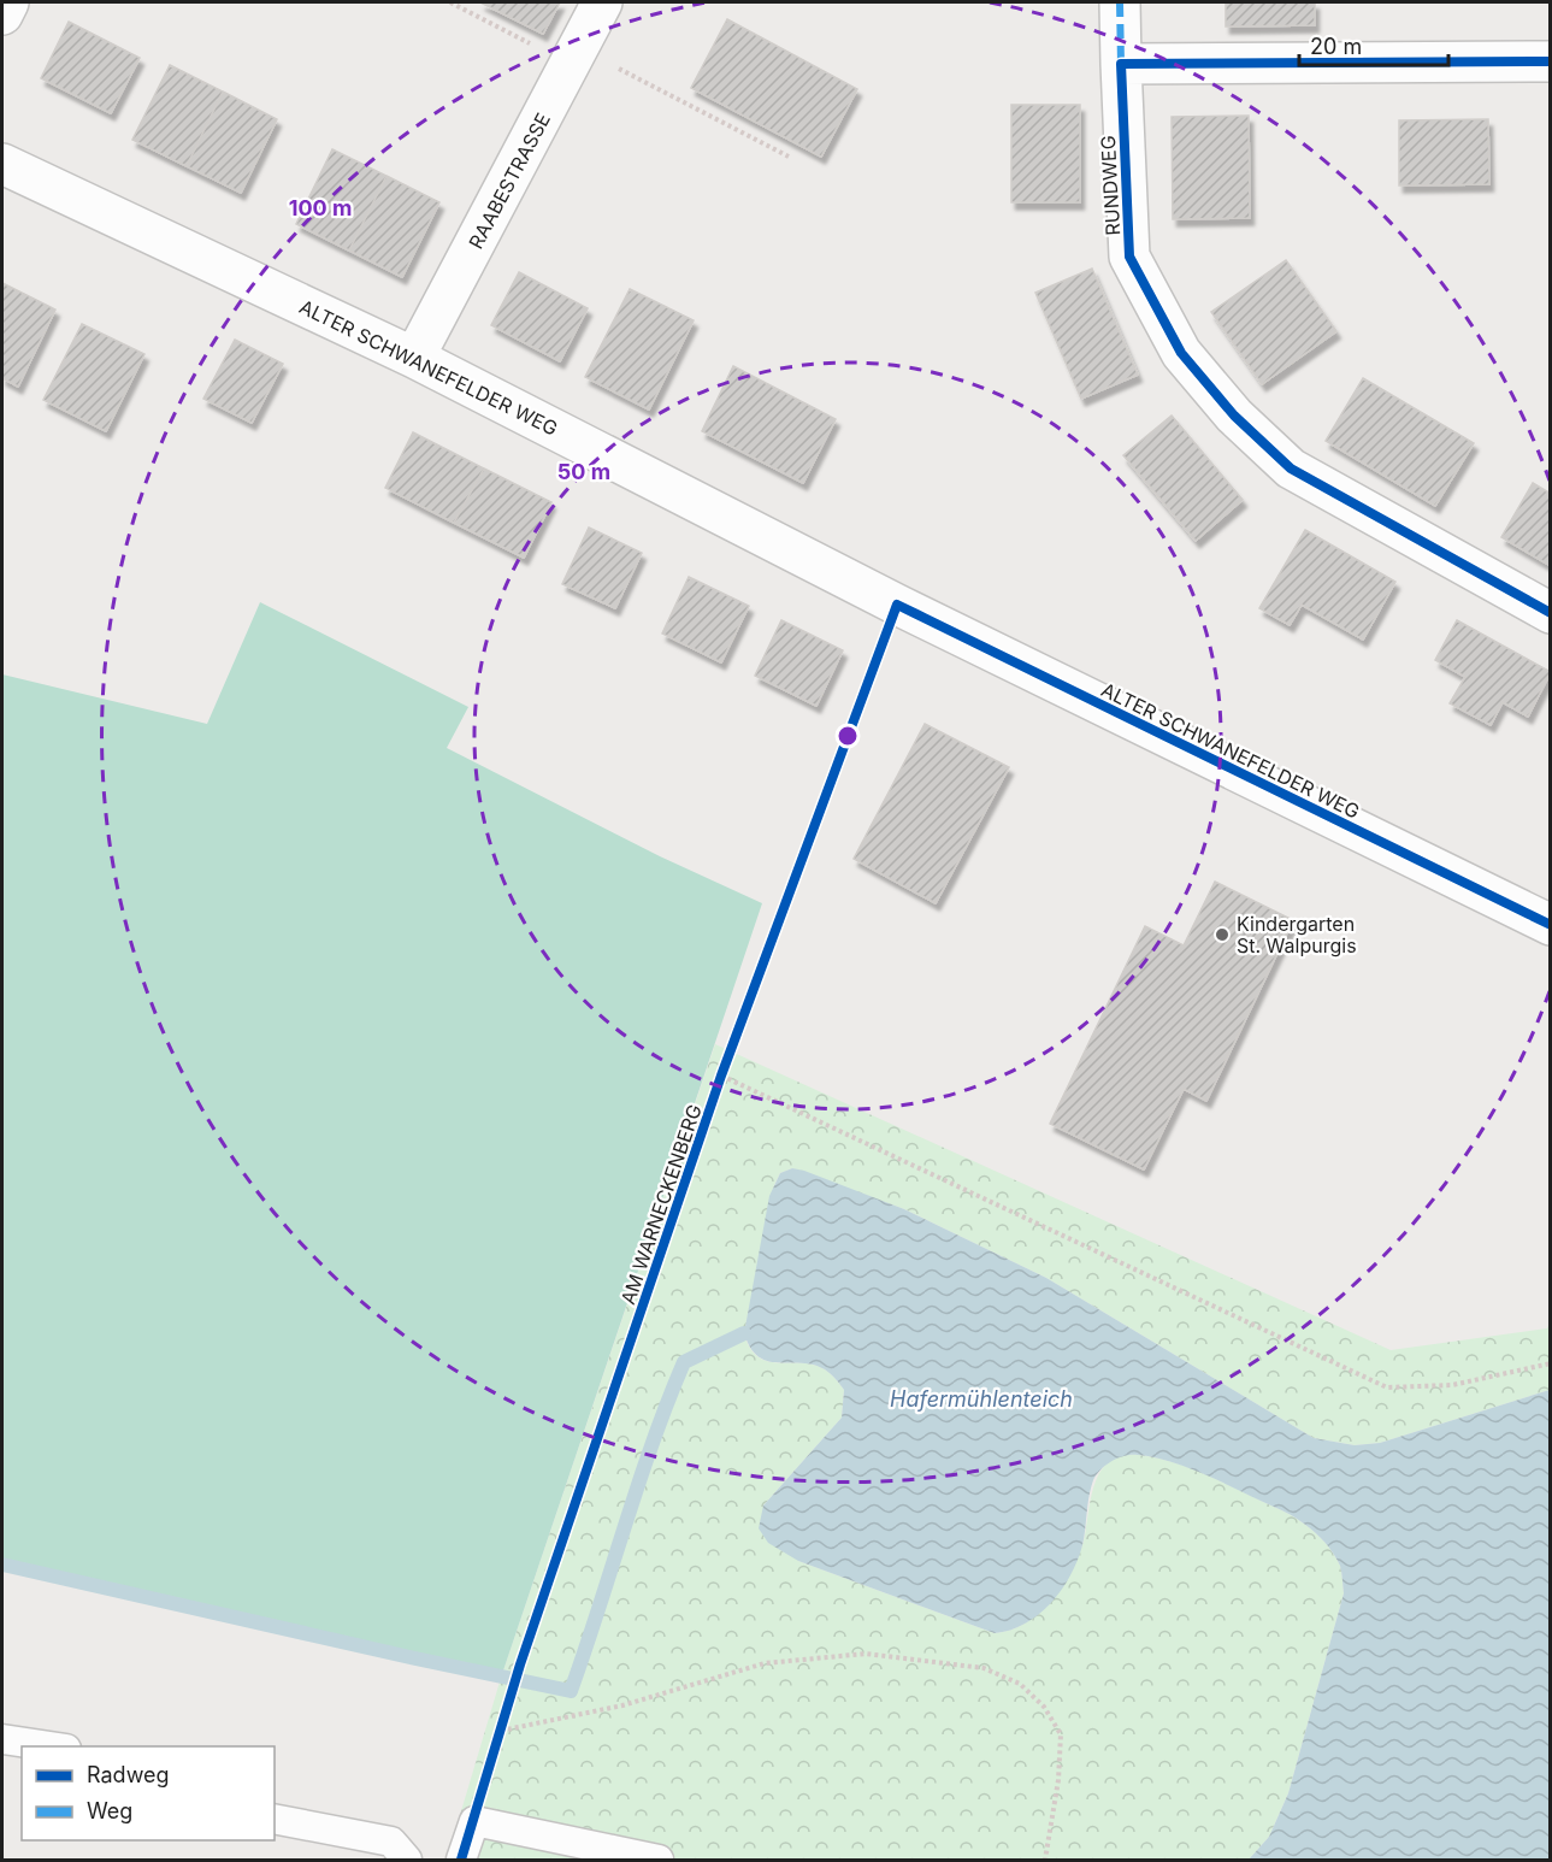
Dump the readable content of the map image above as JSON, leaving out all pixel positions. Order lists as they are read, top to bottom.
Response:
{
  "streets": {
    "street": ["RAABESTRASSE", "RUNDWEG", "ALTER SCHWANEFELDER WEG"],
    "cycle path": ["AM WARNECKENBERG"]
  },
  "crossings": [
    ["RAABESTRASSE", "ALTER SCHWANEFELDER WEG"],
    ["ALTER SCHWANEFELDER WEG", "AM WARNECKENBERG"]
  ],
  "water": ["Hafermühlenteich"],
  "places": ["Kindergarten St. Walpurgis"],
  "legend": ["Radweg", "Weg"],
  "scale_bar": "20 m",
  "rings": ["100 m", "50 m"]
}
